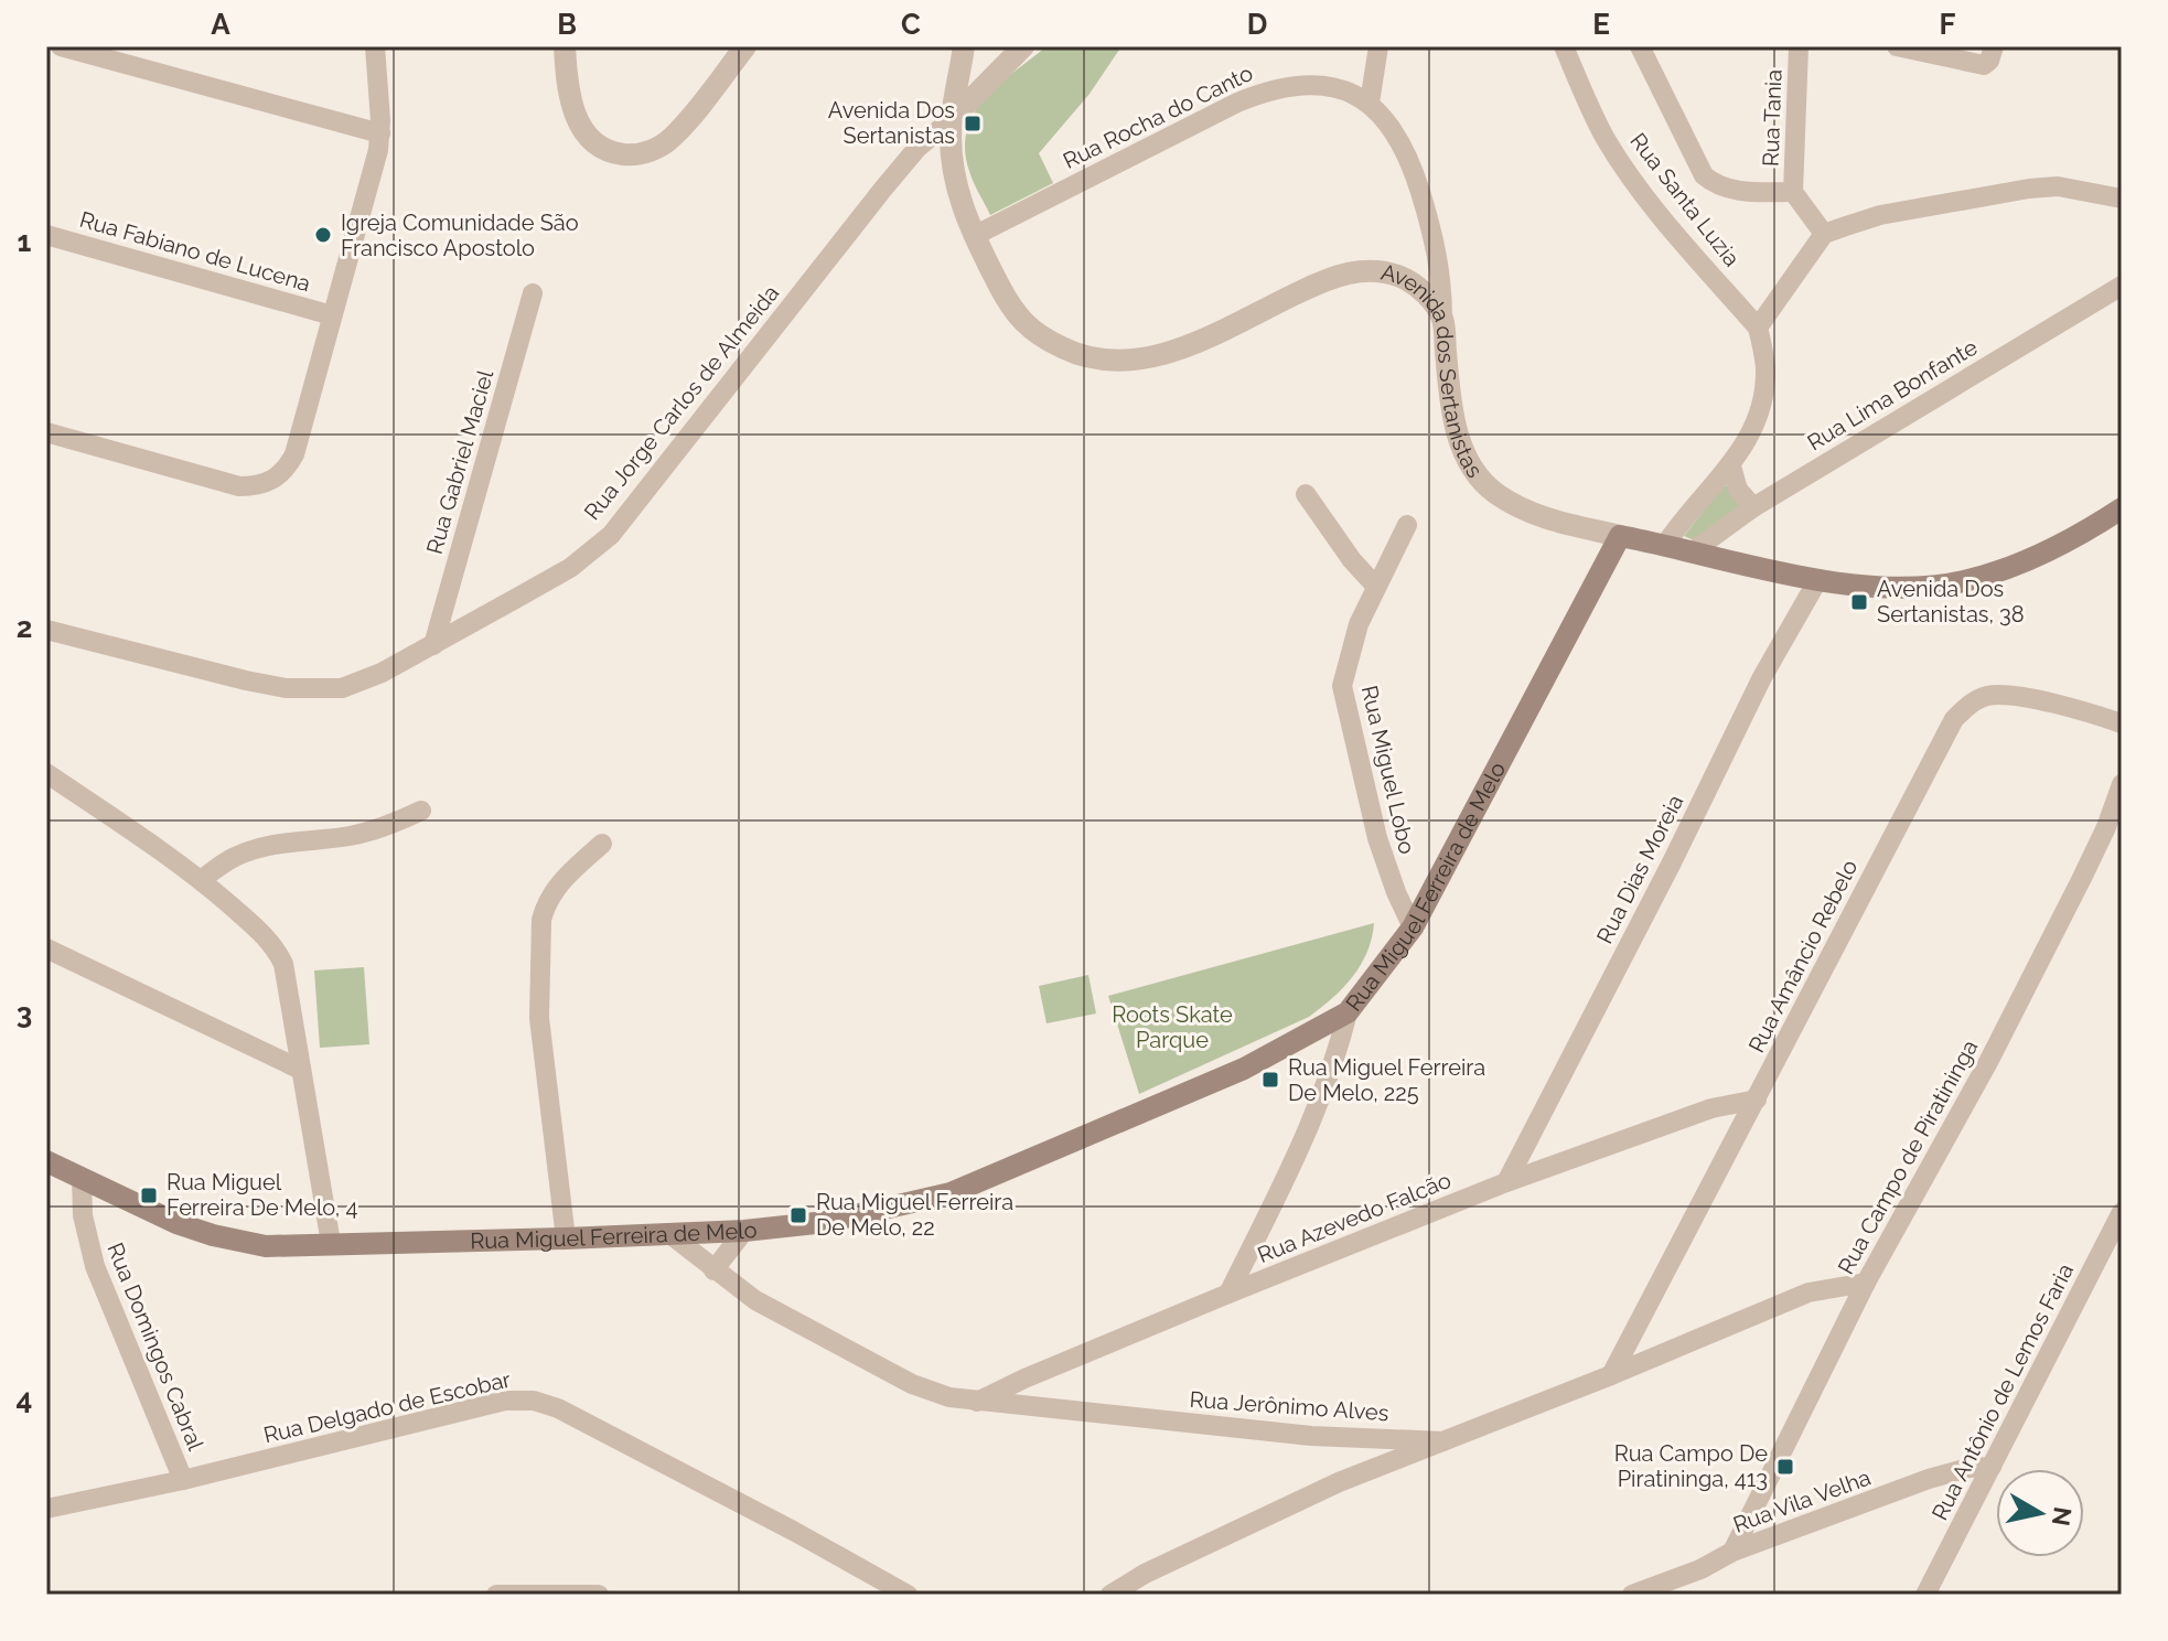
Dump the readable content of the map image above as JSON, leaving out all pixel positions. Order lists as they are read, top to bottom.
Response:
{
  "streets": {
    "main road": ["Avenida dos Sertanistas", "Rua Miguel Ferreira de Melo"],
    "street": [
      "Rua Rocha do Canto",
      "Rua Tania",
      "Rua Santa Luzia",
      "Rua Fabiano de Lucena",
      "Rua Lima Bonfante",
      "Rua Jorge Carlos de Almeida",
      "Rua Gabriel Maciel",
      "Rua Miguel Lobo",
      "Rua Dias Moreia",
      "Rua Amâncio Rebelo",
      "Rua Campo de Piratininga",
      "Rua Azevedo Falcão",
      "Rua Domingos Cabral",
      "Rua Antônio de Lemos Faria",
      "Rua Jerônimo Alves",
      "Rua Delgado de Escobar",
      "Rua Vila Velha"
    ]
  },
  "crossings": [
    ["Rua Rocha do Canto", "Avenida dos Sertanistas"],
    ["Avenida dos Sertanistas", "Rua Lima Bonfante"],
    ["Avenida dos Sertanistas", "Rua Jorge Carlos de Almeida"],
    ["Avenida dos Sertanistas", "Rua Dias Moreia"],
    ["Avenida dos Sertanistas", "Rua Miguel Ferreira de Melo"],
    ["Rua Jorge Carlos de Almeida", "Rua Gabriel Maciel"],
    ["Rua Miguel Lobo", "Rua Miguel Ferreira de Melo"],
    ["Rua Dias Moreia", "Rua Azevedo Falcão"],
    ["Rua Miguel Ferreira de Melo", "Rua Domingos Cabral"],
    ["Rua Miguel Ferreira de Melo", "Rua Jerônimo Alves"],
    ["Rua Amâncio Rebelo", "Rua Azevedo Falcão"],
    ["Rua Amâncio Rebelo", "Rua Jerônimo Alves"],
    ["Rua Campo de Piratininga", "Rua Jerônimo Alves"],
    ["Rua Campo de Piratininga", "Rua Vila Velha"],
    ["Rua Azevedo Falcão", "Rua Jerônimo Alves"],
    ["Rua Domingos Cabral", "Rua Delgado de Escobar"],
    ["Rua Antônio de Lemos Faria", "Rua Vila Velha"]
  ],
  "parks": ["Roots Skate Parque"],
  "places": {
    "transit": [
      "Avenida Dos Sertanistas",
      "Avenida Dos Sertanistas, 38",
      "Rua Miguel Ferreira De Melo, 225",
      "Rua Miguel Ferreira De Melo, 4",
      "Rua Miguel Ferreira De Melo, 22",
      "Rua Campo De Piratininga, 413"
    ],
    "other": ["Igreja Comunidade São Francisco Apostolo"]
  },
  "north": "right",
  "grid": {
    "columns": [
      "A",
      "B",
      "C",
      "D",
      "E",
      "F"
    ],
    "rows": [
      "1",
      "2",
      "3",
      "4"
    ]
  }
}
